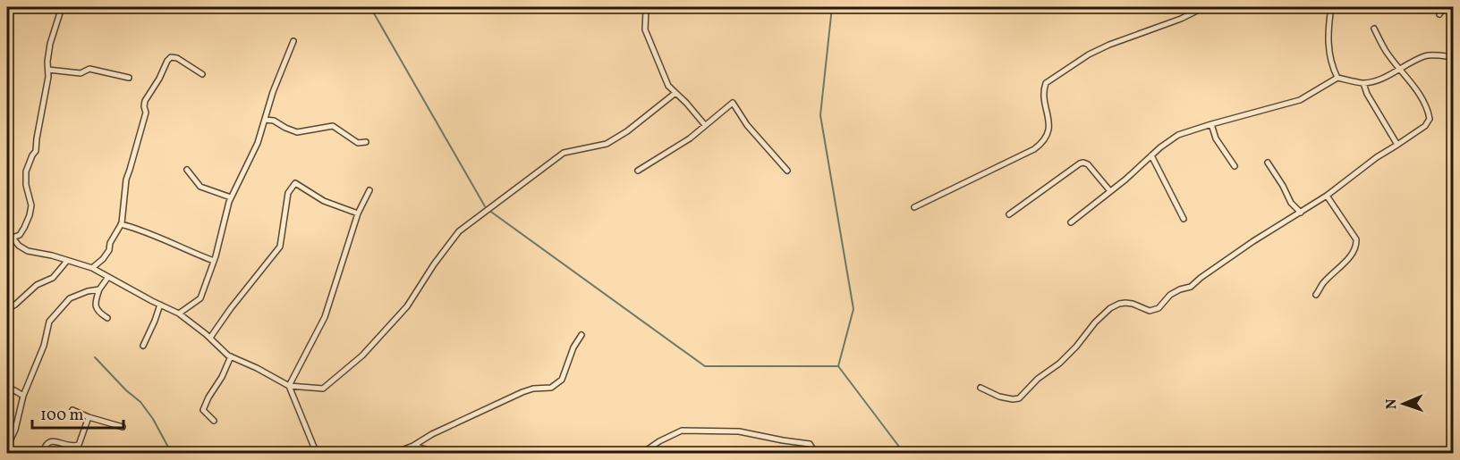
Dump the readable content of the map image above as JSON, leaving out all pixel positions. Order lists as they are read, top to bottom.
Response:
{
  "scale_bar": "100 m",
  "north": "left"
}
